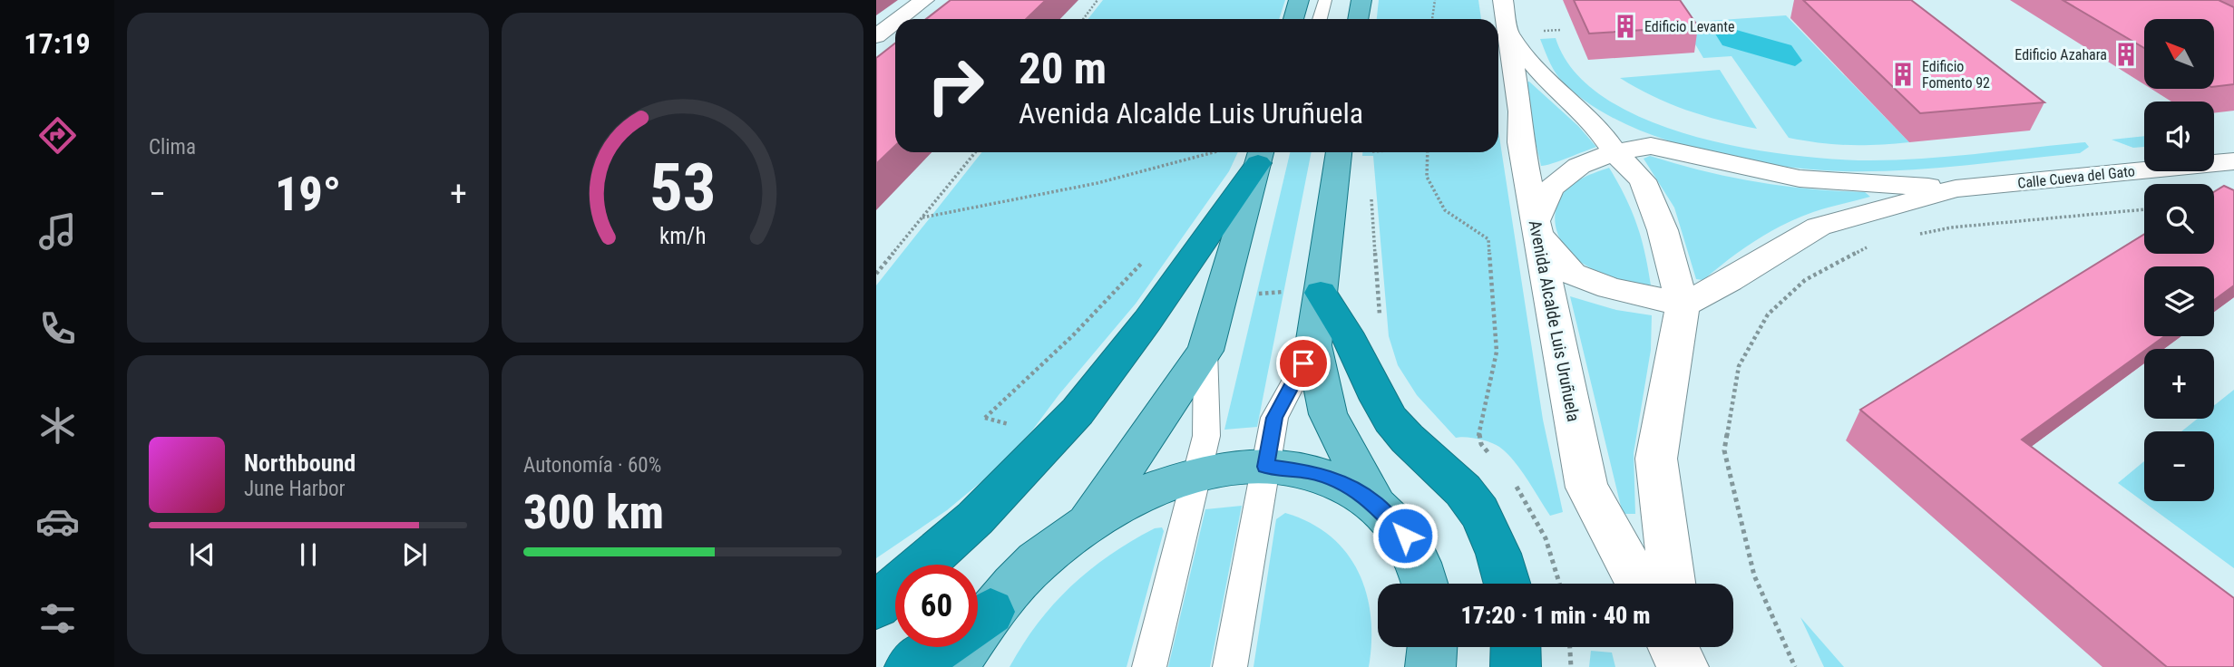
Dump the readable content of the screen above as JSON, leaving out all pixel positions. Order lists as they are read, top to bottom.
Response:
{
  "streets": {
    "street": ["Calle Cueva del Gato", "Avenida Alcalde Luis Uruñuela"]
  },
  "places": {
    "building": ["Edificio Levante", "Edificio Azahara", "Edificio Fomento 92"]
  },
  "north": "top left",
  "page": {
    "tabs": "17:19",
    "tile": [
      "Clima",
      ["Autonomía · 60%", "300 km"]
    ],
    "map_buttons": ["+", "−"],
    "turn": ["20 m", "Avenida Alcalde Luis Uruñuela"],
    "heat": ["−", "19°", "+"],
    "song": ["Northbound", "June Harbor"],
    "limit": "60",
    "trip": "17:20 · 1 min · 40 m",
    "gauge": ["53", "km/h"]
  }
}
